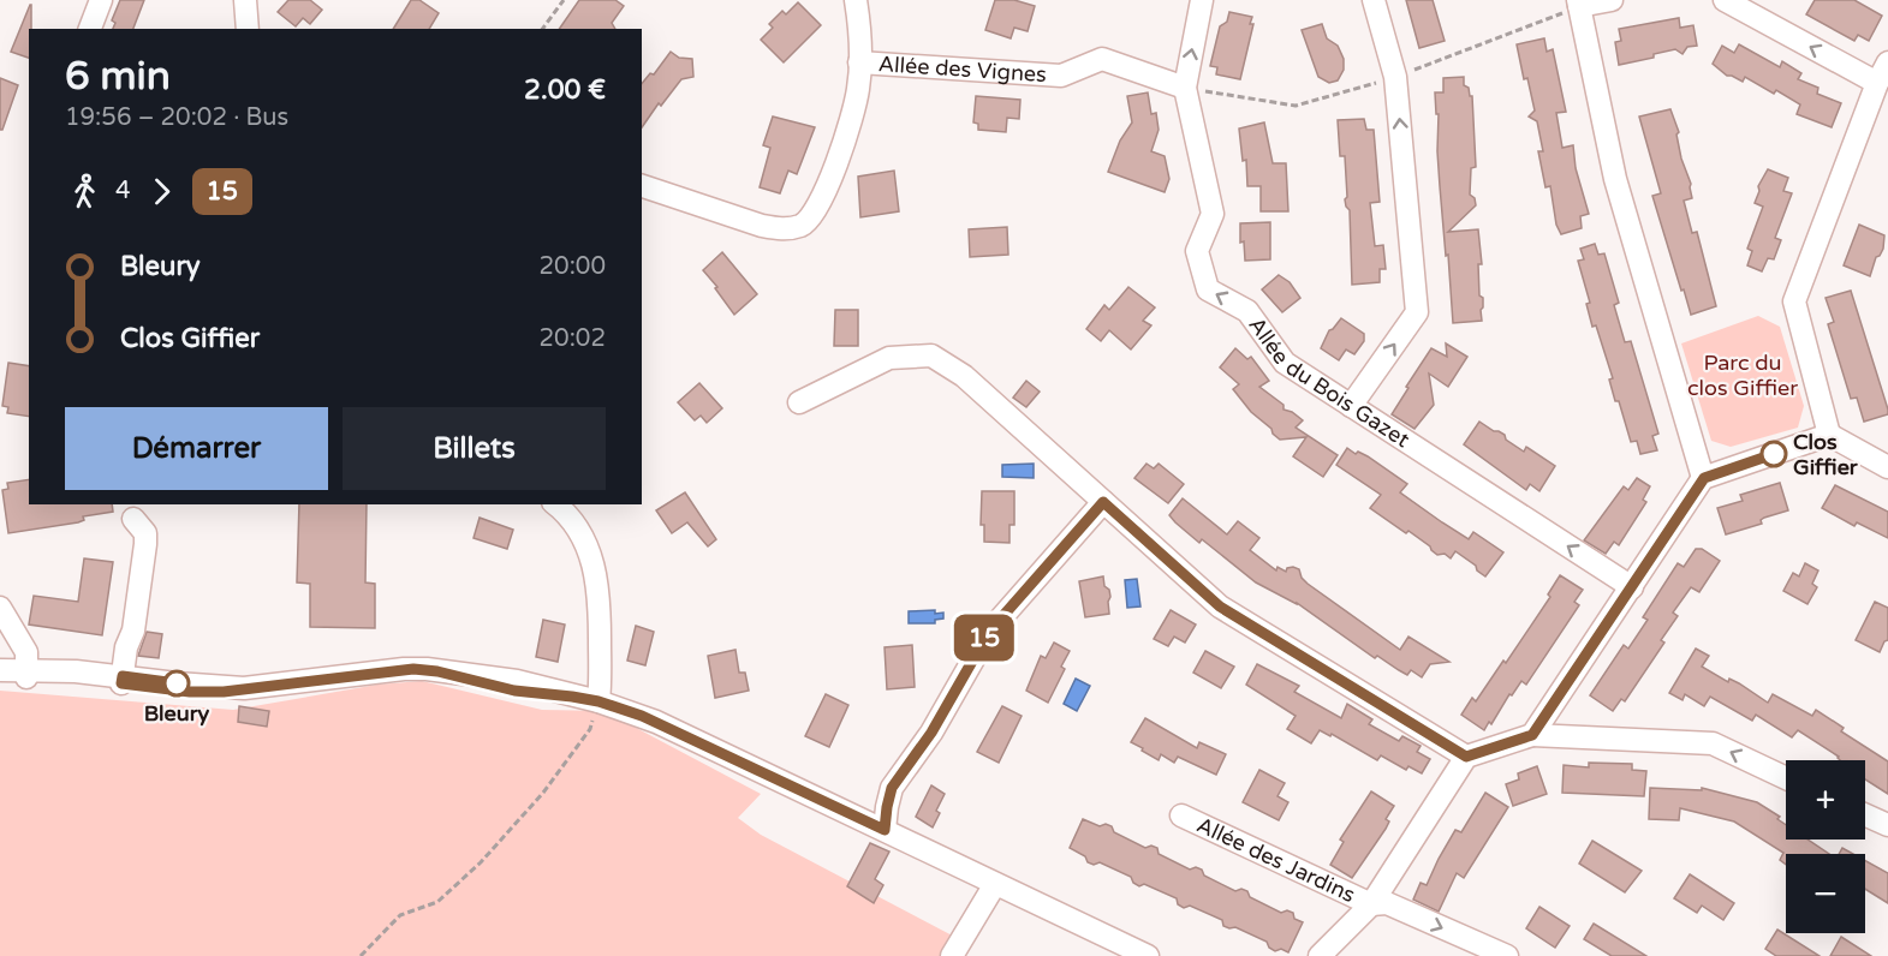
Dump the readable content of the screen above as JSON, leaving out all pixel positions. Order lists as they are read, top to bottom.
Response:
{
  "streets": {
    "street": ["Allée des Vignes", "Allée du Bois Gazet", "Allée des Jardins"]
  },
  "crossings": [
    ["Allée des Vignes", "Allée du Bois Gazet"]
  ],
  "one_way": ["Allée du Bois Gazet"],
  "parks": ["Parc du clos Giffier"],
  "places": ["Clos Giffier", "Bleury"],
  "lines": ["bus line 15"],
  "page": {
    "on_map": "15",
    "heading": ["6 min", "19:56 – 20:02 · Bus", "2.00 €"],
    "legs": ["4", "15"],
    "list": [
      {
        "name": "Bleury",
        "value": "20:00"
      },
      {
        "name": "Clos Giffier",
        "value": "20:02"
      }
    ],
    "buttons": ["Démarrer", "Billets"],
    "map_buttons": ["+", "−"]
  }
}
